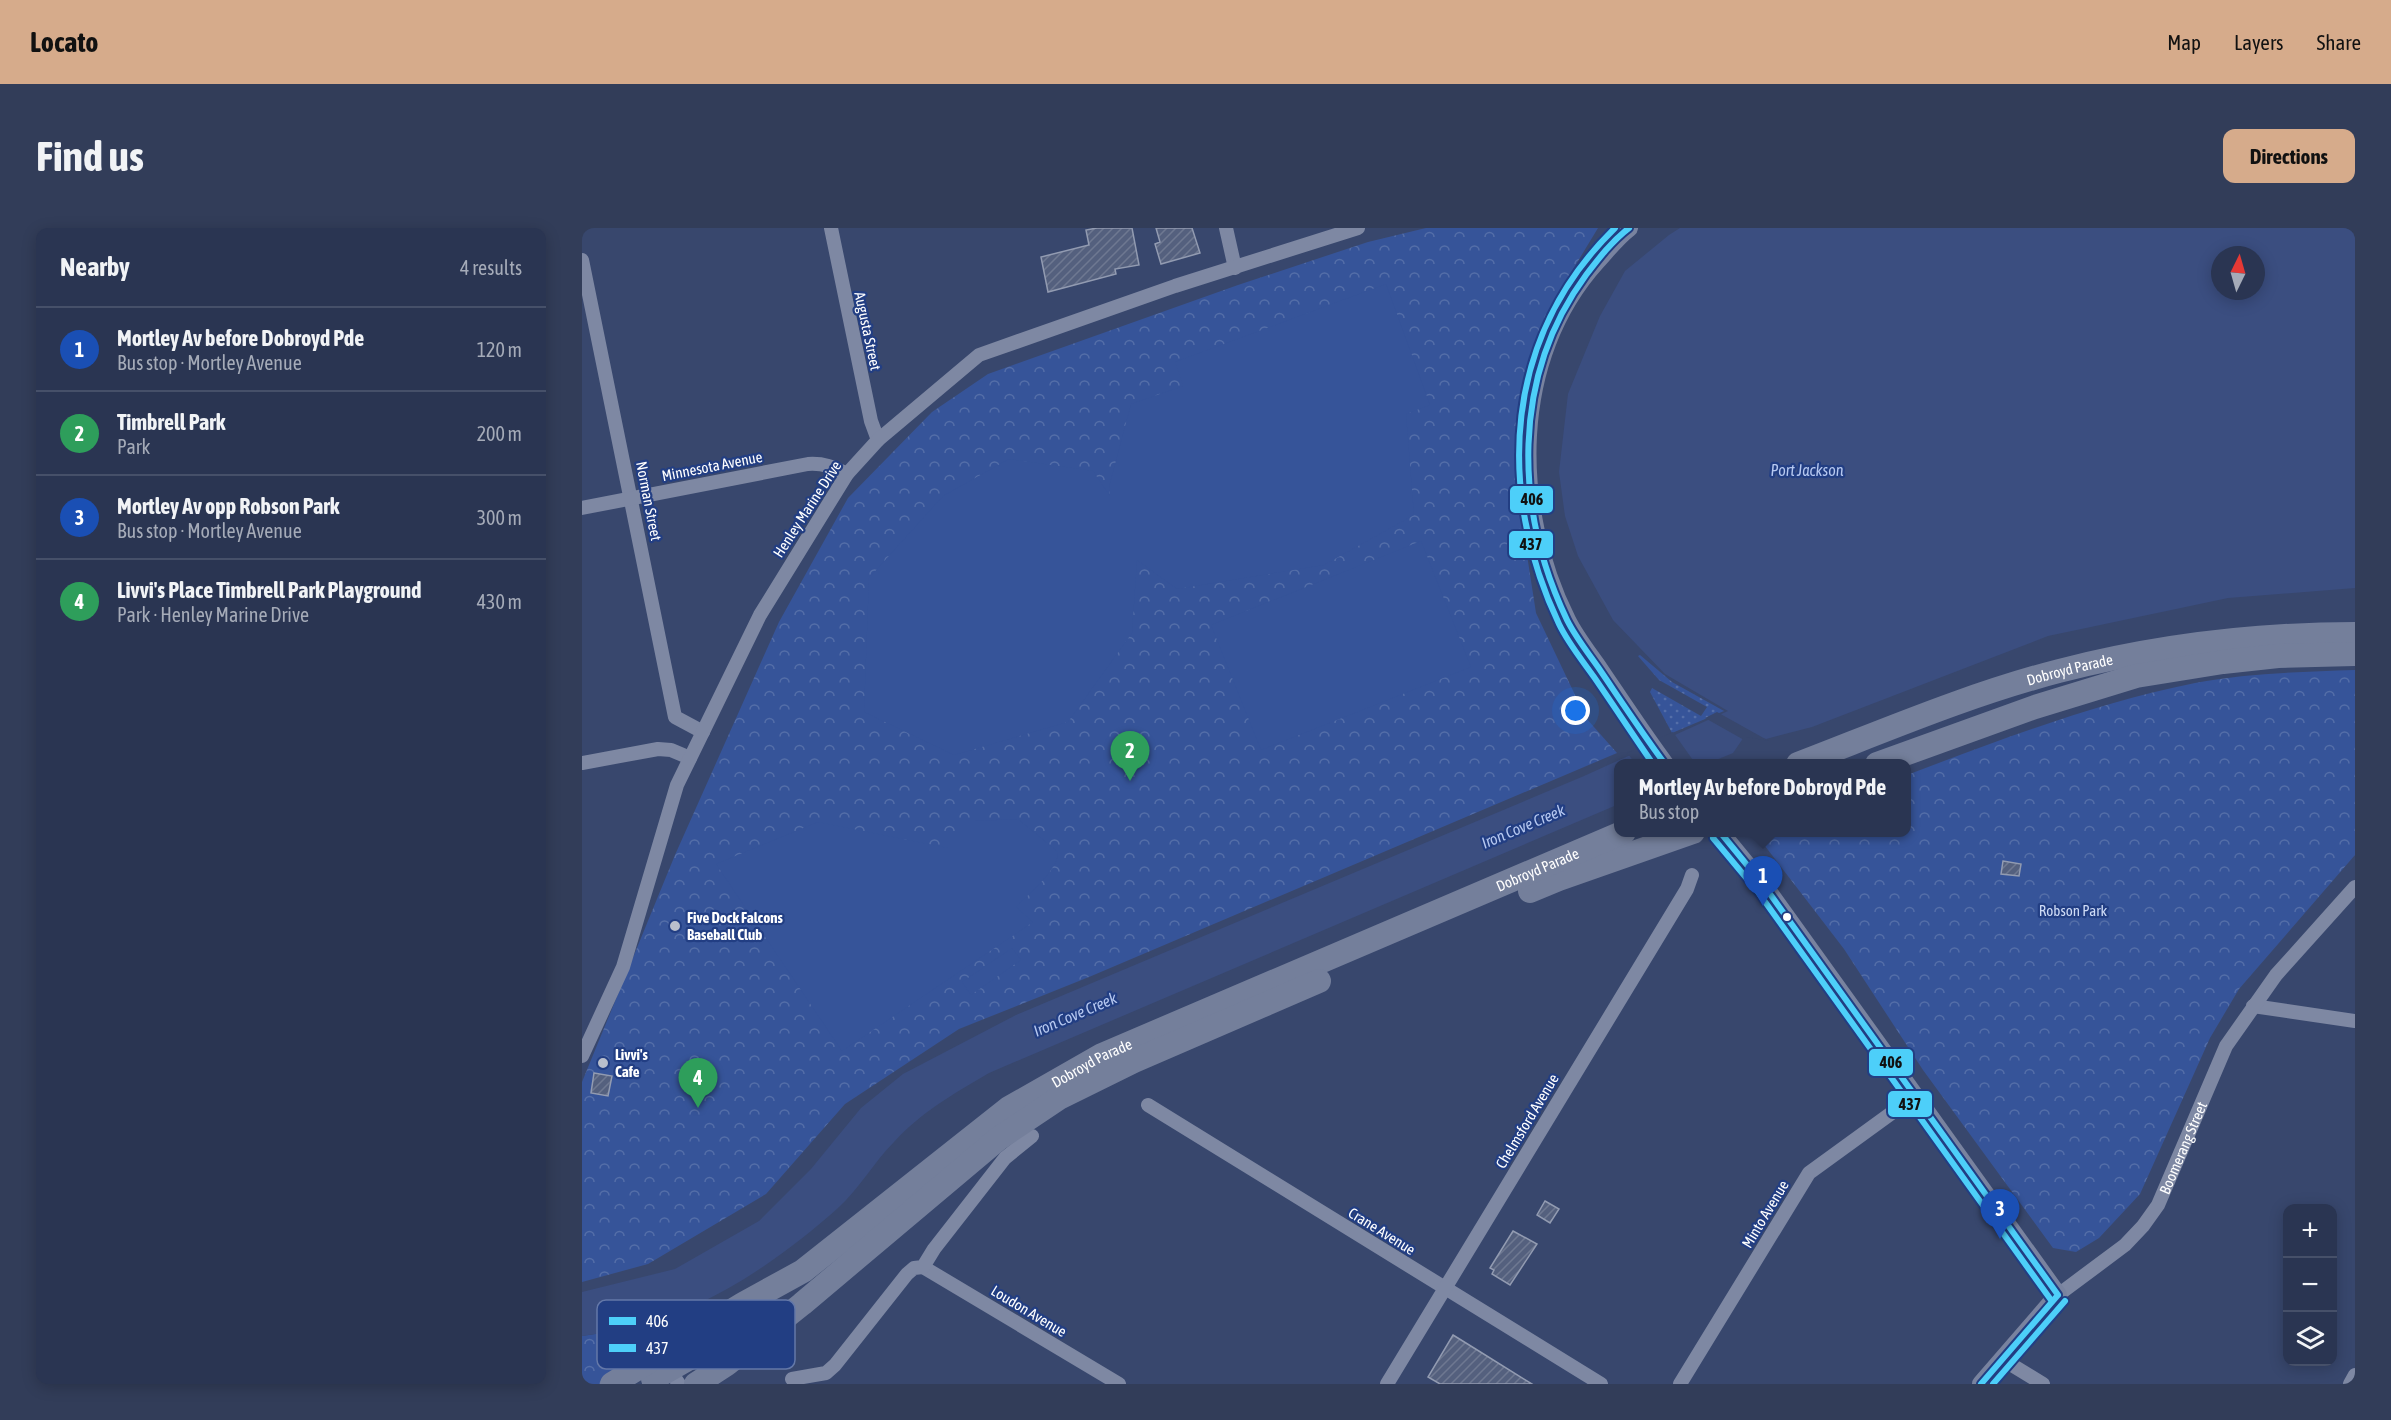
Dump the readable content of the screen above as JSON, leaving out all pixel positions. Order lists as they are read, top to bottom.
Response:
{
  "streets": {
    "highway": ["Dobroyd Parade"],
    "street": [
      "Augusta Street",
      "Minnesota Avenue",
      "Norman Street",
      "Henley Marine Drive",
      "Chelmsford Avenue",
      "Boomerang Street",
      "Minto Avenue",
      "Crane Avenue",
      "Loudon Avenue"
    ]
  },
  "crossings": [
    ["Augusta Street", "Henley Marine Drive"],
    ["Minnesota Avenue", "Norman Street"],
    ["Minnesota Avenue", "Henley Marine Drive"],
    ["Norman Street", "Henley Marine Drive"],
    ["Chelmsford Avenue", "Crane Avenue"]
  ],
  "water": ["Port Jackson", "Iron Cove Creek"],
  "parks": ["Robson Park"],
  "places": ["Five Dock Falcons Baseball Club", "Livvi's Cafe"],
  "lines": ["transit line 406", "transit line 437"],
  "legend": ["406", "437"],
  "north": "top",
  "page": {
    "header": "Locato",
    "nav": ["Map", "Layers", "Share"],
    "buttons": "Directions",
    "title": "Find us",
    "heading": ["Nearby", "4 results"],
    "list": [
      {
        "mark": "1",
        "name": "Mortley Av before Dobroyd Pde",
        "note": "Bus stop · Mortley Avenue",
        "value": "120 m"
      },
      {
        "mark": "2",
        "name": "Timbrell Park",
        "note": "Park",
        "value": "200 m"
      },
      {
        "mark": "3",
        "name": "Mortley Av opp Robson Park",
        "note": "Bus stop · Mortley Avenue",
        "value": "300 m"
      },
      {
        "mark": "4",
        "name": "Livvi's Place Timbrell Park Playground",
        "note": "Park · Henley Marine Drive",
        "value": "430 m"
      }
    ],
    "pins": [
      "2",
      "1",
      "4",
      "3"
    ],
    "popup": ["Mortley Av before Dobroyd Pde", "Bus stop"],
    "map_buttons": ["+", "−"]
  }
}
